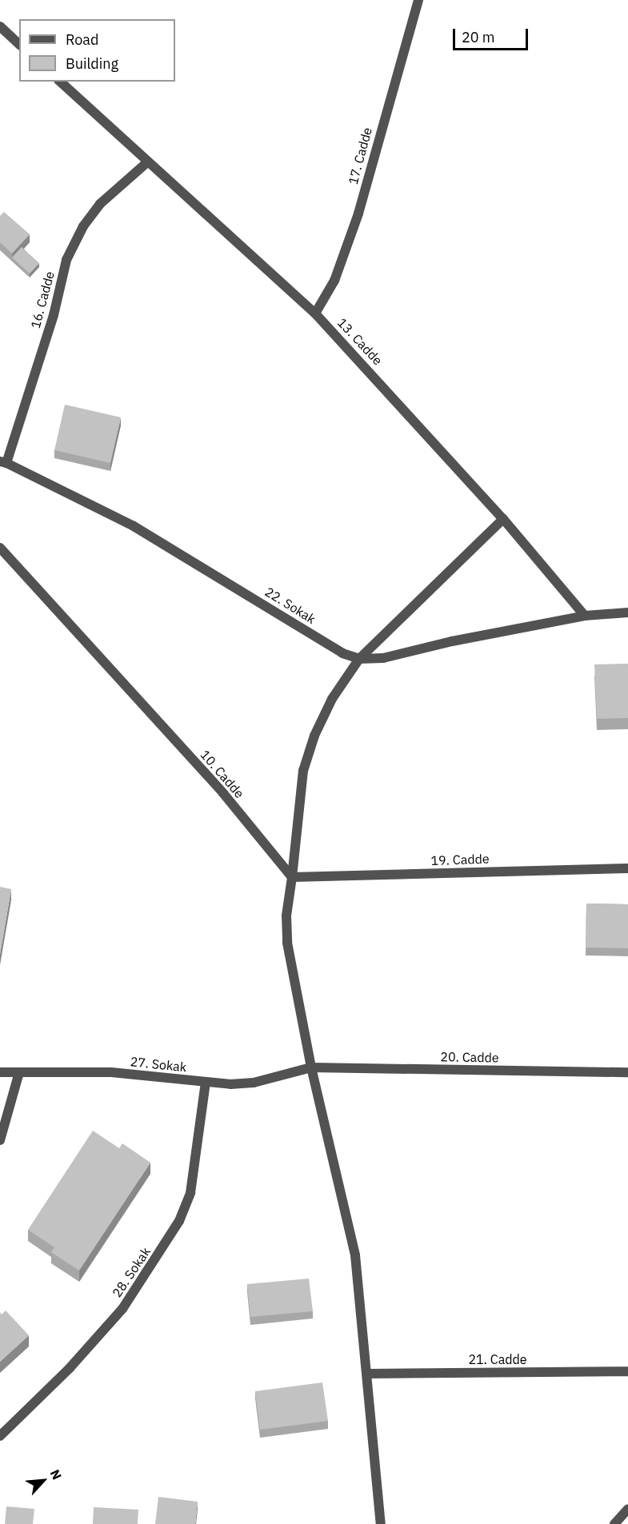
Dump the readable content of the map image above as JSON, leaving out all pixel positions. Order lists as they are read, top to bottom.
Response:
{
  "streets": {
    "street": [
      "17. Cadde",
      "16. Cadde",
      "13. Cadde",
      "22. Sokak",
      "10. Cadde",
      "19. Cadde",
      "20. Cadde",
      "27. Sokak",
      "28. Sokak",
      "21. Cadde"
    ]
  },
  "crossings": [
    ["17. Cadde", "13. Cadde"],
    ["16. Cadde", "13. Cadde"],
    ["16. Cadde", "22. Sokak"],
    ["13. Cadde", "22. Sokak"],
    ["10. Cadde", "19. Cadde"],
    ["20. Cadde", "27. Sokak"],
    ["27. Sokak", "28. Sokak"]
  ],
  "legend": ["Road", "Building"],
  "scale_bar": "20 m",
  "north": "top right"
}
